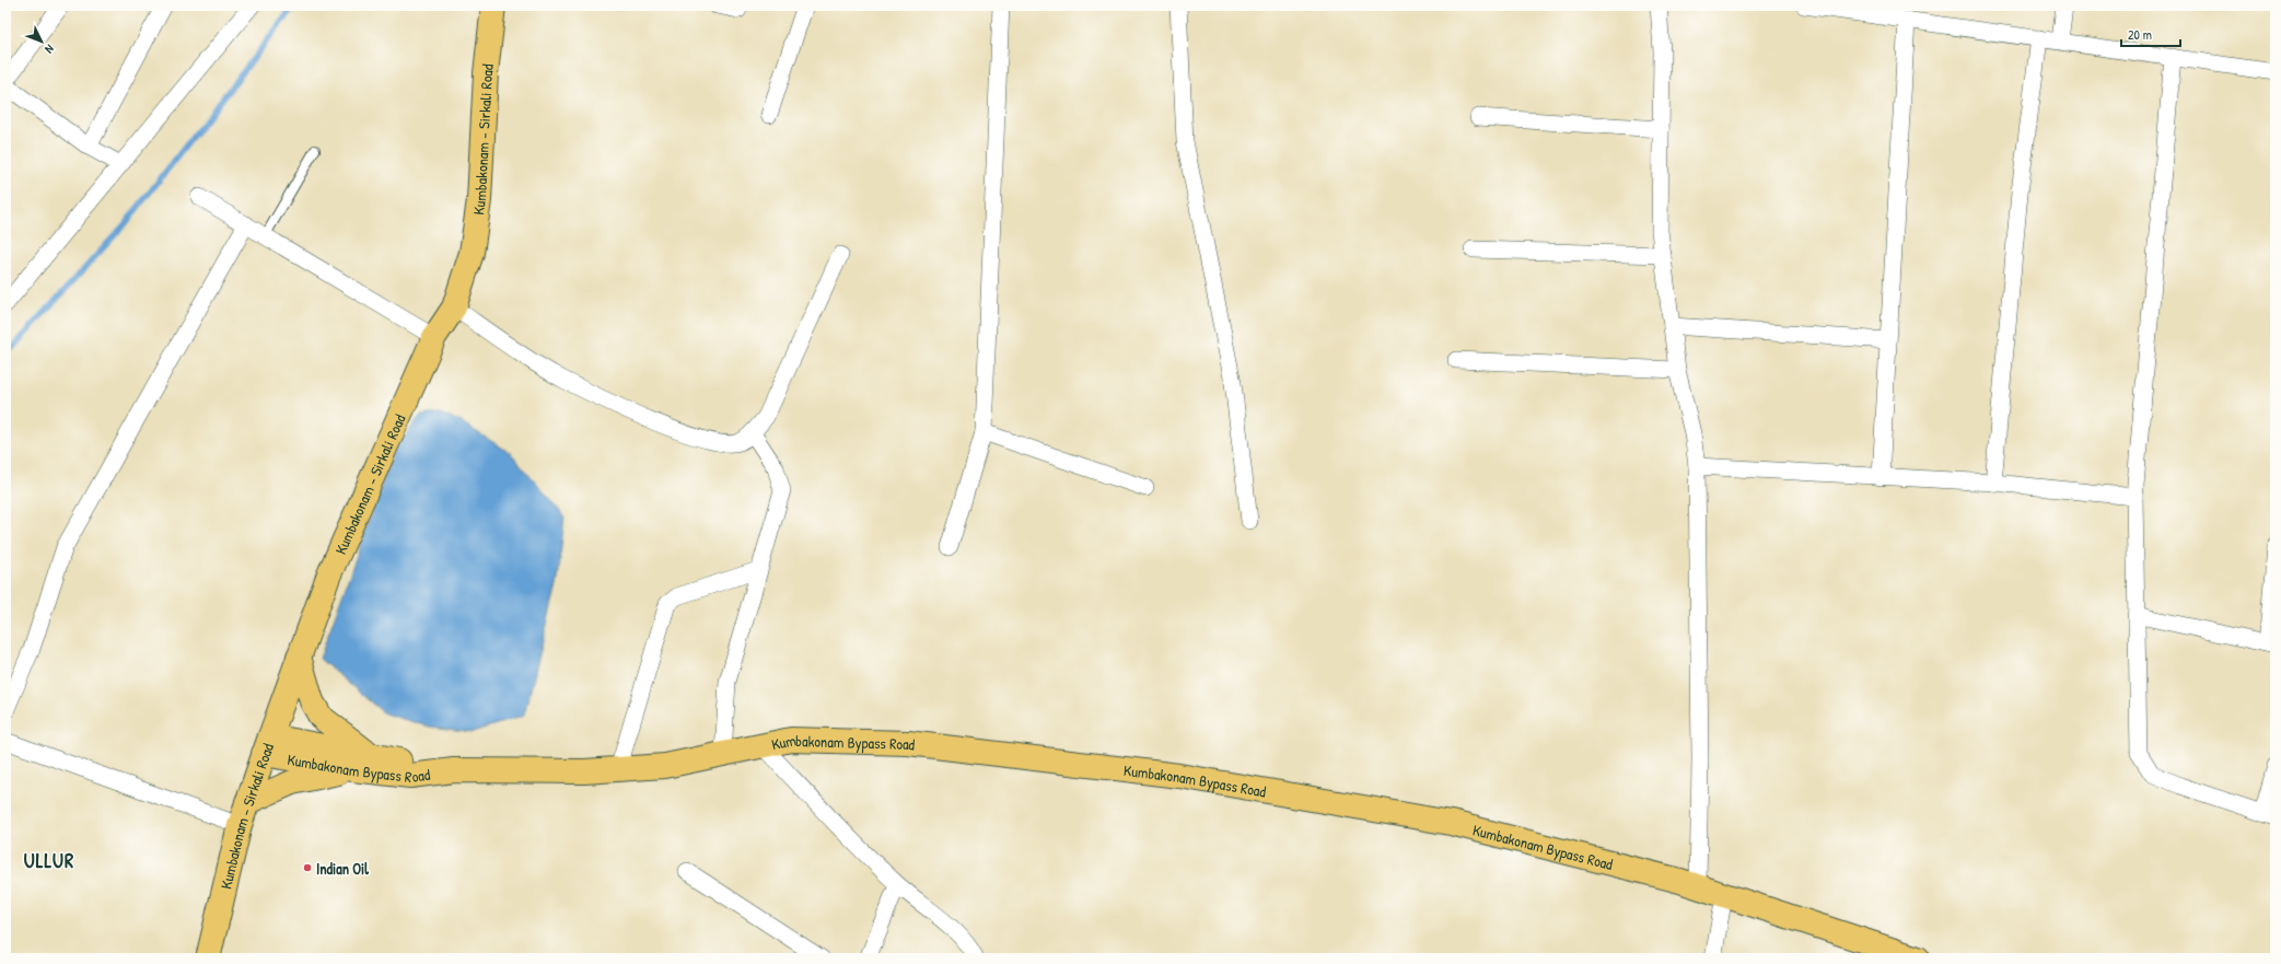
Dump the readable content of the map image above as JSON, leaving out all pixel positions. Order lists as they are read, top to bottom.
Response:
{
  "streets": {
    "main road": ["Kumbakonam - Sirkali Road", "Kumbakonam Bypass Road"]
  },
  "crossings": [
    ["Kumbakonam - Sirkali Road", "Kumbakonam Bypass Road"]
  ],
  "districts": ["ULLUR"],
  "places": ["Indian Oil"],
  "scale_bar": "20 m",
  "north": "bottom right"
}
